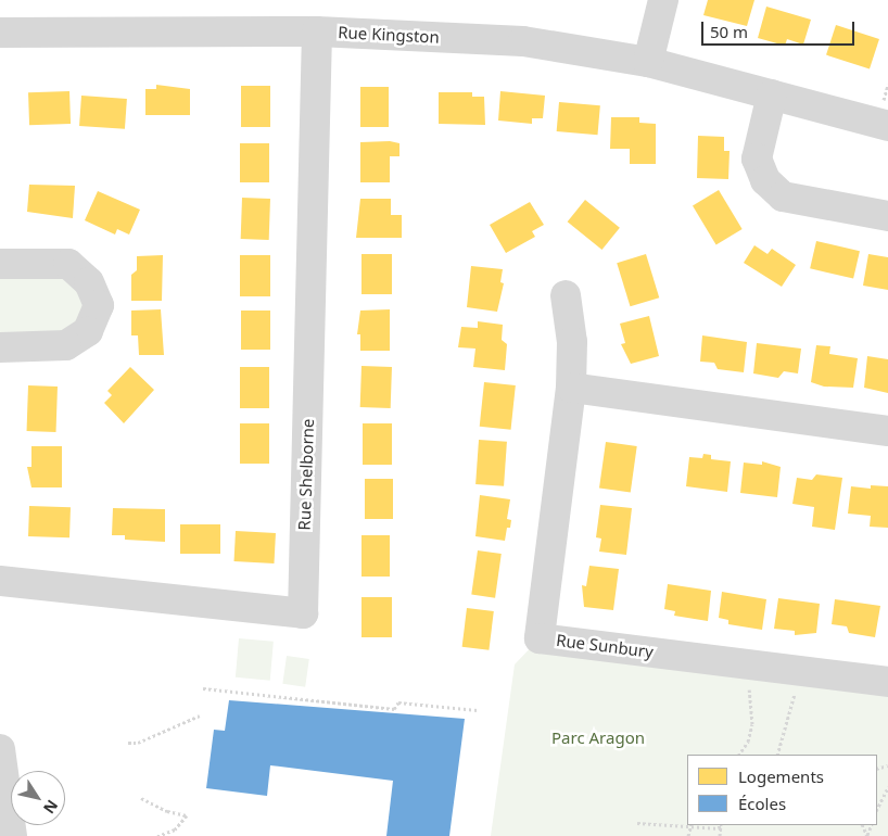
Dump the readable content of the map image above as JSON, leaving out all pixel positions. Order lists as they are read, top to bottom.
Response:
{
  "streets": {
    "street": ["Rue Kingston", "Rue Shelborne", "Rue Sunbury"]
  },
  "crossings": [
    ["Rue Kingston", "Rue Shelborne"]
  ],
  "parks": ["Parc Aragon"],
  "legend": ["Logements", "Écoles"],
  "scale_bar": "50 m",
  "north": "bottom right"
}
